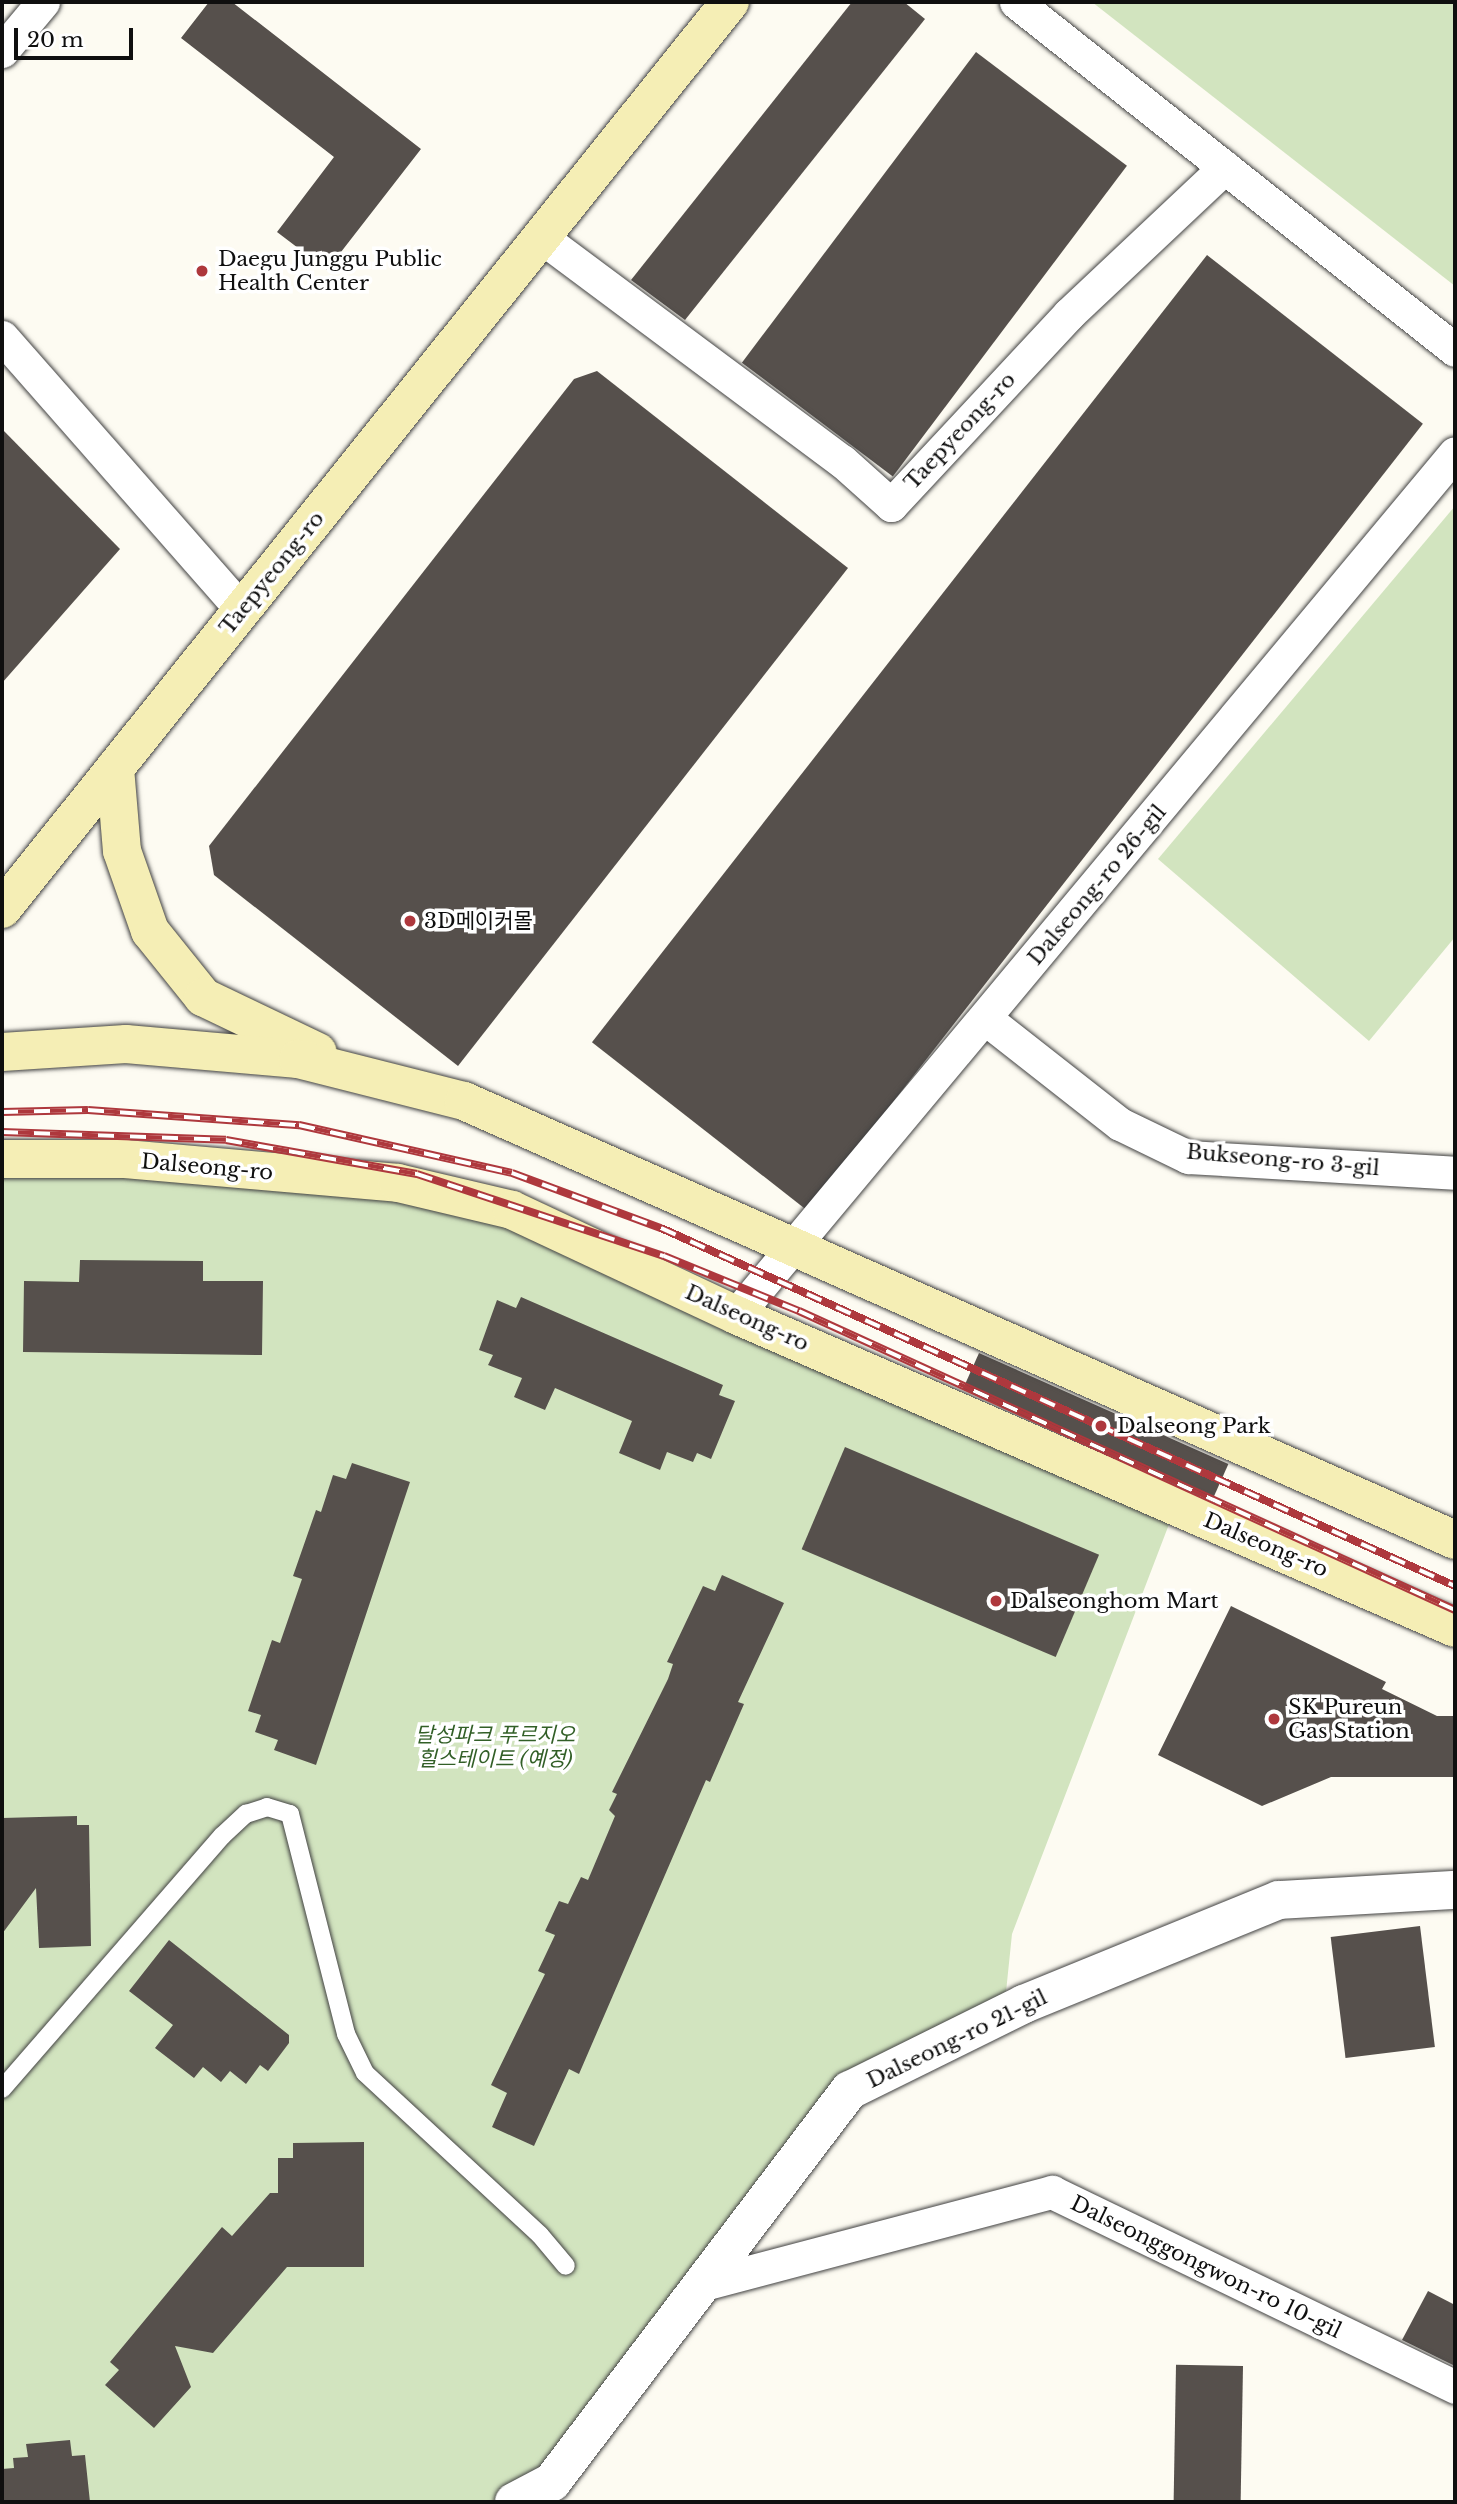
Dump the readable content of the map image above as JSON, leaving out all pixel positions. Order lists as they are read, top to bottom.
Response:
{
  "streets": {
    "main road": ["Taepyeong-ro", "Dalseong-ro"],
    "street": [
      "Dalseong-ro 26-gil",
      "Bukseong-ro 3-gil",
      "Dalseong-ro 21-gil",
      "Dalseonggongwon-ro 10-gil"
    ]
  },
  "crossings": [
    ["Dalseong-ro 26-gil", "Bukseong-ro 3-gil"],
    ["Dalseong-ro 26-gil", "Dalseong-ro"],
    ["Dalseong-ro 21-gil", "Dalseonggongwon-ro 10-gil"]
  ],
  "parks": ["달성파크 푸르지오 힐스테이트 (예정)"],
  "places": [
    "Daegu Junggu Public Health Center",
    "3D메이커몰",
    "Dalseong Park",
    "Dalseonghom Mart",
    "SK Pureun Gas Station"
  ],
  "scale_bar": "20 m"
}
